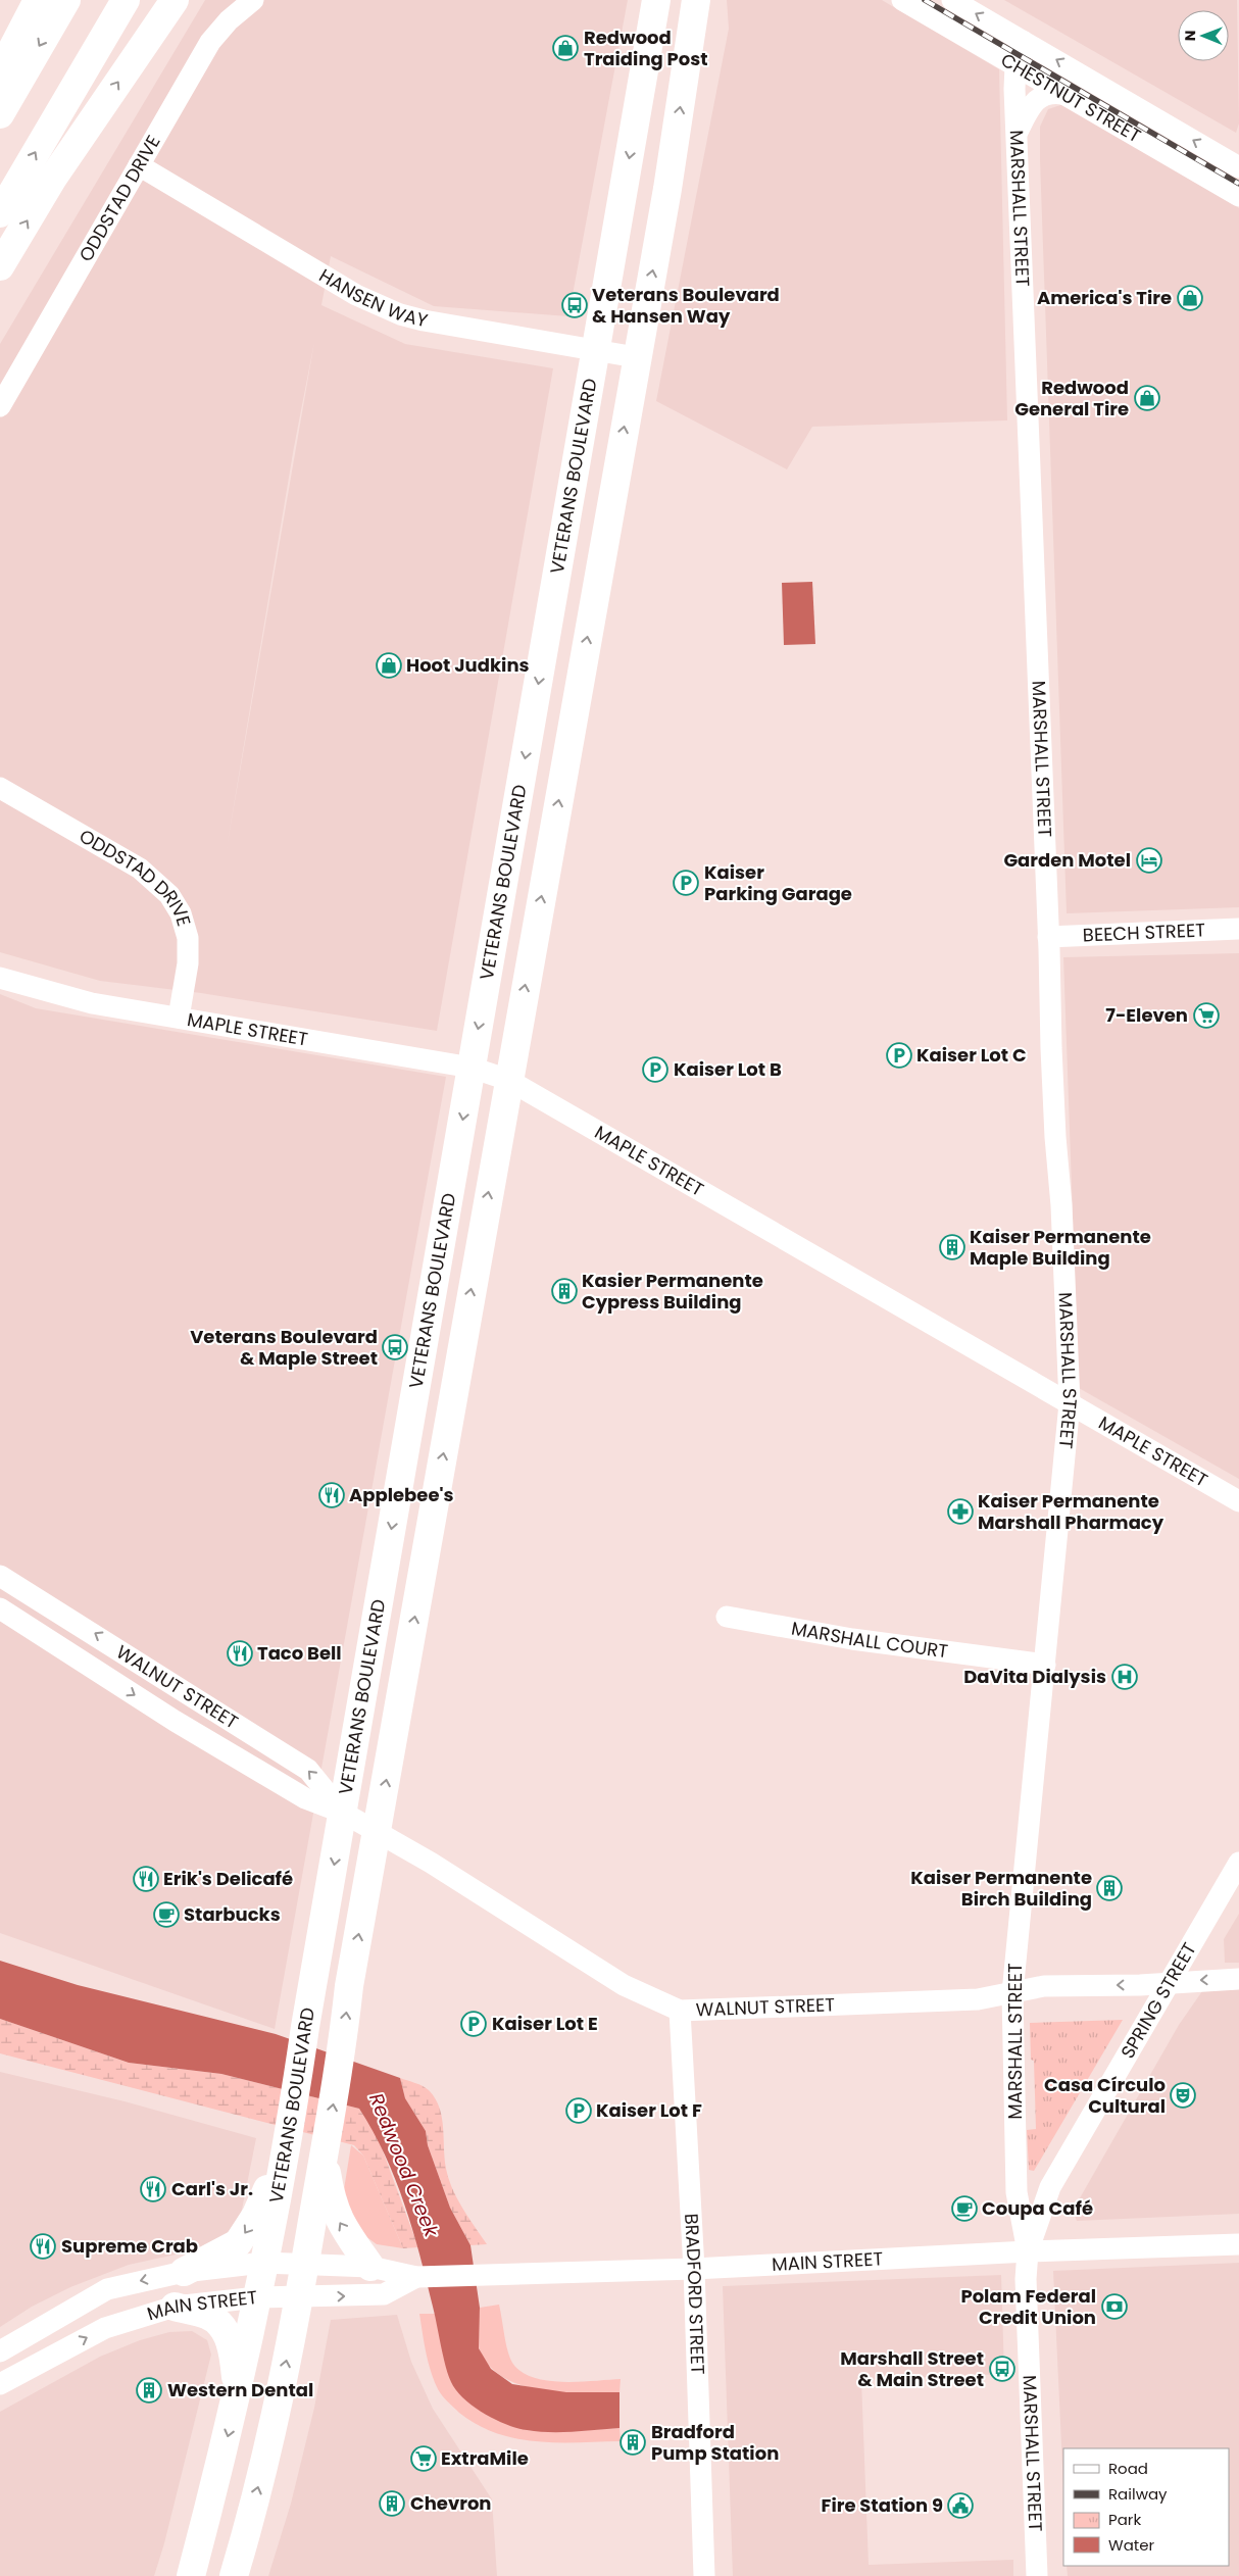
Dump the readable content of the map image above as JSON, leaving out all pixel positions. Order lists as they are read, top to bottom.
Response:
{
  "streets": {
    "main road": ["VETERANS BOULEVARD"],
    "street": [
      "CHESTNUT STREET",
      "ODDSTAD DRIVE",
      "MARSHALL STREET",
      "HANSEN WAY",
      "BEECH STREET",
      "MAPLE STREET",
      "MARSHALL COURT",
      "WALNUT STREET",
      "SPRING STREET",
      "MAIN STREET",
      "BRADFORD STREET"
    ]
  },
  "crossings": [
    ["CHESTNUT STREET", "MARSHALL STREET"],
    ["ODDSTAD DRIVE", "HANSEN WAY"],
    ["ODDSTAD DRIVE", "MAPLE STREET"],
    ["MARSHALL STREET", "BEECH STREET"],
    ["MARSHALL STREET", "MAPLE STREET"],
    ["MARSHALL STREET", "MARSHALL COURT"],
    ["MARSHALL STREET", "WALNUT STREET"],
    ["MARSHALL STREET", "SPRING STREET"],
    ["MARSHALL STREET", "MAIN STREET"],
    ["HANSEN WAY", "VETERANS BOULEVARD"],
    ["VETERANS BOULEVARD", "MAPLE STREET"],
    ["VETERANS BOULEVARD", "WALNUT STREET"],
    ["VETERANS BOULEVARD", "MAIN STREET"],
    ["WALNUT STREET", "SPRING STREET"],
    ["WALNUT STREET", "BRADFORD STREET"],
    ["SPRING STREET", "MAIN STREET"],
    ["MAIN STREET", "BRADFORD STREET"]
  ],
  "water": ["Redwood Creek"],
  "places": {
    "shop": [
      "Redwood Traiding Post",
      "America's Tire",
      "Redwood General Tire",
      "Hoot Judkins"
    ],
    "bus stop": ["Veterans Boulevard & Hansen Way", "Veterans Boulevard & Maple Street", "Marshall Street & Main Street"],
    "hotel": ["Garden Motel"],
    "parking": [
      "Kaiser Parking Garage",
      "Kaiser Lot C",
      "Kaiser Lot B",
      "Kaiser Lot E",
      "Kaiser Lot F"
    ],
    "supermarket": ["7-Eleven", "ExtraMile"],
    "building": [
      "Kaiser Permanente Maple Building",
      "Kasier Permanente Cypress Building",
      "Kaiser Permanente Birch Building",
      "Western Dental",
      "Bradford Pump Station",
      "Chevron"
    ],
    "restaurant": [
      "Applebee's",
      "Taco Bell",
      "Erik's Delicafé",
      "Carl's Jr.",
      "Supreme Crab"
    ],
    "pharmacy": ["Kaiser Permanente Marshall Pharmacy"],
    "hospital": ["DaVita Dialysis"],
    "cafe": ["Starbucks", "Coupa Café"],
    "theatre": ["Casa Círculo Cultural"],
    "bank": ["Polam Federal Credit Union"],
    "public building": ["Fire Station 9"]
  },
  "legend": [
    "Road",
    "Railway",
    "Park",
    "Water"
  ],
  "north": "left"
}
